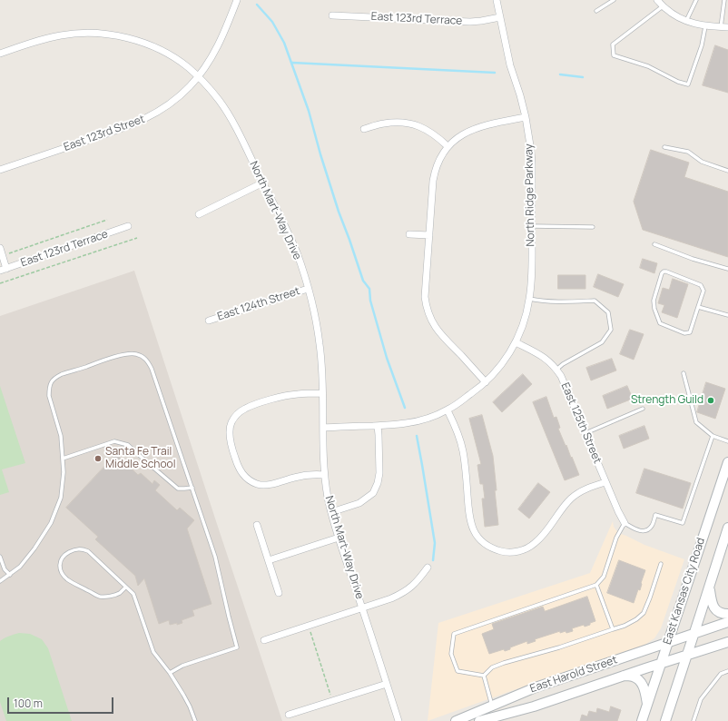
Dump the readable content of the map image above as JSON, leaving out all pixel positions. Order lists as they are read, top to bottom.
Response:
{
  "streets": {
    "main road": ["East Kansas City Road", "East Harold Street"],
    "street": [
      "East 123rd Terrace",
      "East 123rd Street",
      "North Ridge Parkway",
      "North Mart-Way Drive",
      "East 124th Street",
      "East 125th Street"
    ]
  },
  "crossings": [
    ["East 123rd Terrace", "North Ridge Parkway"],
    ["East 123rd Street", "North Mart-Way Drive"],
    ["North Ridge Parkway", "East 125th Street"],
    ["North Mart-Way Drive", "East 124th Street"],
    ["East Kansas City Road", "East Harold Street"]
  ],
  "places": ["Strength Guild", "Santa Fe Trail Middle School"],
  "scale_bar": "100 m"
}
